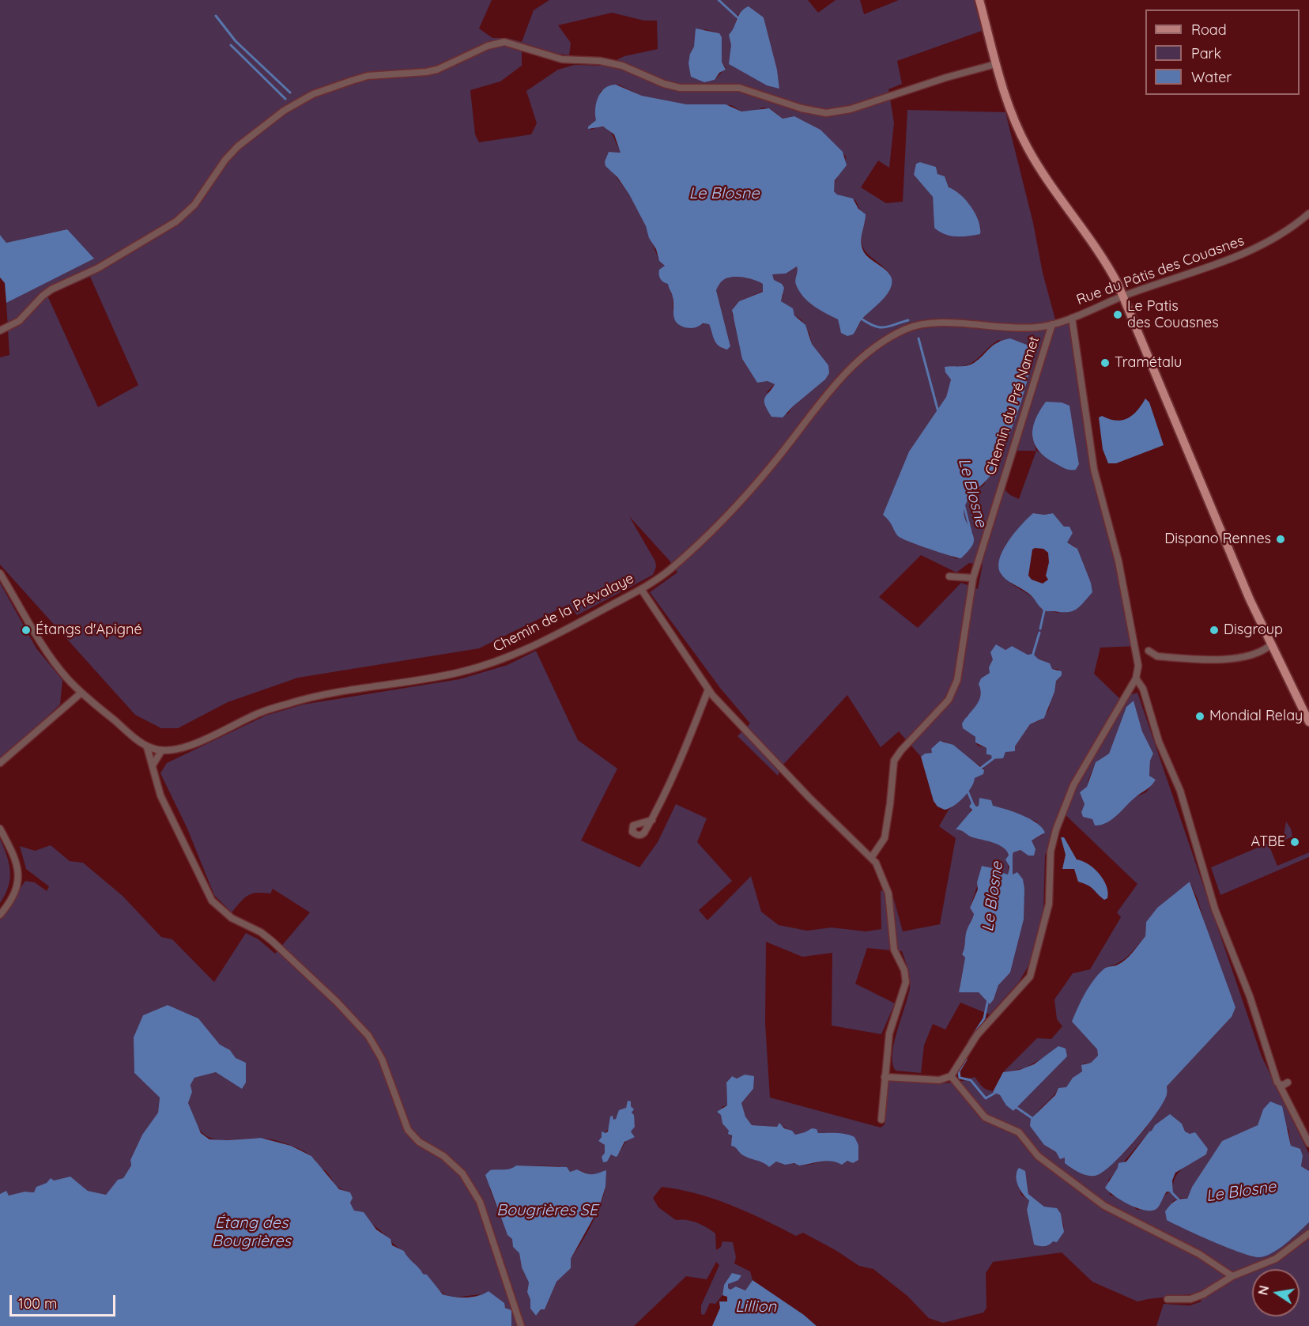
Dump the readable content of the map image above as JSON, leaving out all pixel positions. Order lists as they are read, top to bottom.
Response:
{
  "streets": {
    "street": ["Rue du Pâtis des Couasnes", "Chemin du Pré Namet", "Chemin de la Prévalaye"]
  },
  "crossings": [
    ["Rue du Pâtis des Couasnes", "Chemin du Pré Namet"],
    ["Rue du Pâtis des Couasnes", "Chemin de la Prévalaye"]
  ],
  "water": [
    "Le Blosne",
    "Bougrières SE",
    "Étang des Bougrières",
    "Lillion"
  ],
  "places": [
    "Le Patis des Couasnes",
    "Tramétalu",
    "Dispano Rennes",
    "Étangs d'Apigné",
    "Disgroup",
    "Mondial Relay",
    "ATBE"
  ],
  "legend": ["Road", "Park", "Water"],
  "scale_bar": "100 m",
  "north": "left"
}
